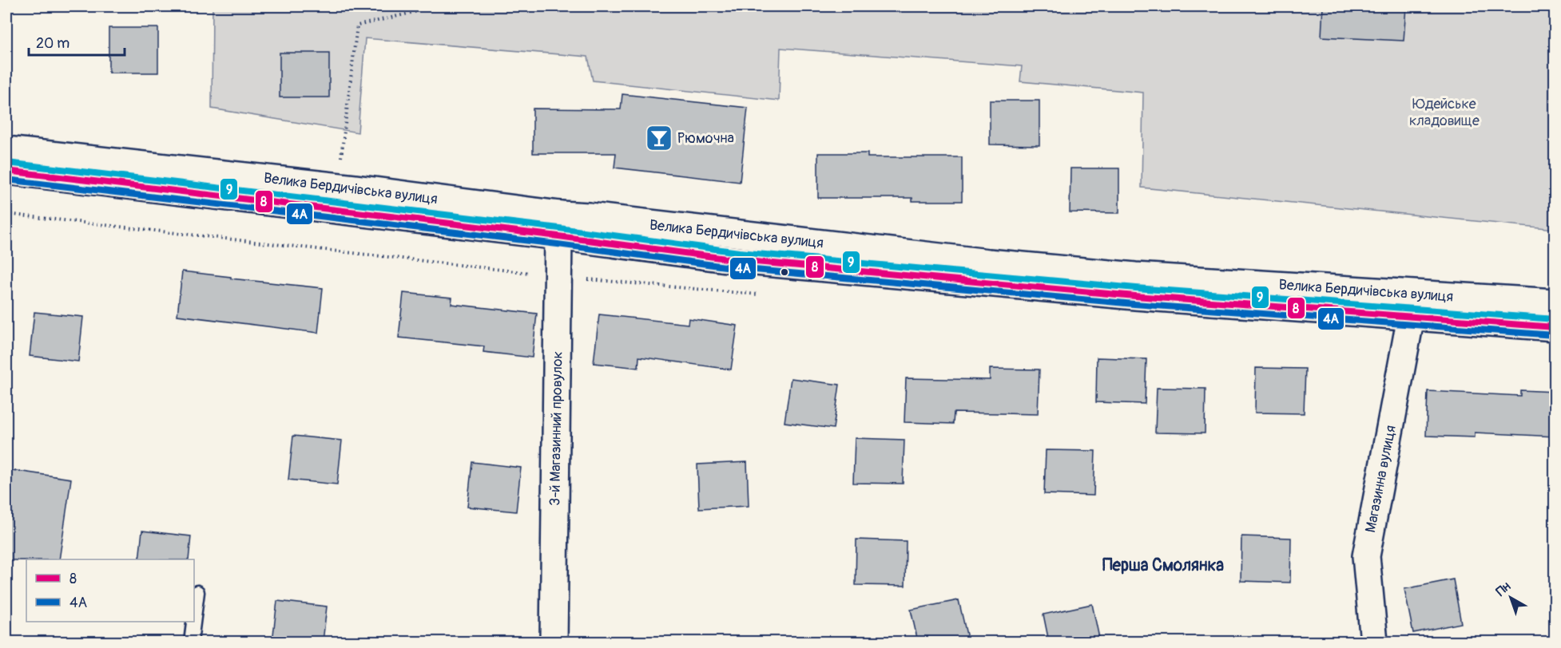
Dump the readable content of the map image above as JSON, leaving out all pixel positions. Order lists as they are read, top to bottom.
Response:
{
  "streets": {
    "main road": ["Велика Бердичівська вулиця", "3-й Магазинний провулок", "Магазинна вулиця"]
  },
  "crossings": [
    ["Велика Бердичівська вулиця", "3-й Магазинний провулок"],
    ["Велика Бердичівська вулиця", "Магазинна вулиця"]
  ],
  "districts": ["Перша Смолянка"],
  "parks": ["Юдейське кладовище"],
  "places": {
    "bar": ["Рюмочна"]
  },
  "lines": ["transit line 9", "transit line 8", "transit line 4А"],
  "legend": ["8", "4А"],
  "scale_bar": "20 m",
  "north": "top left"
}
